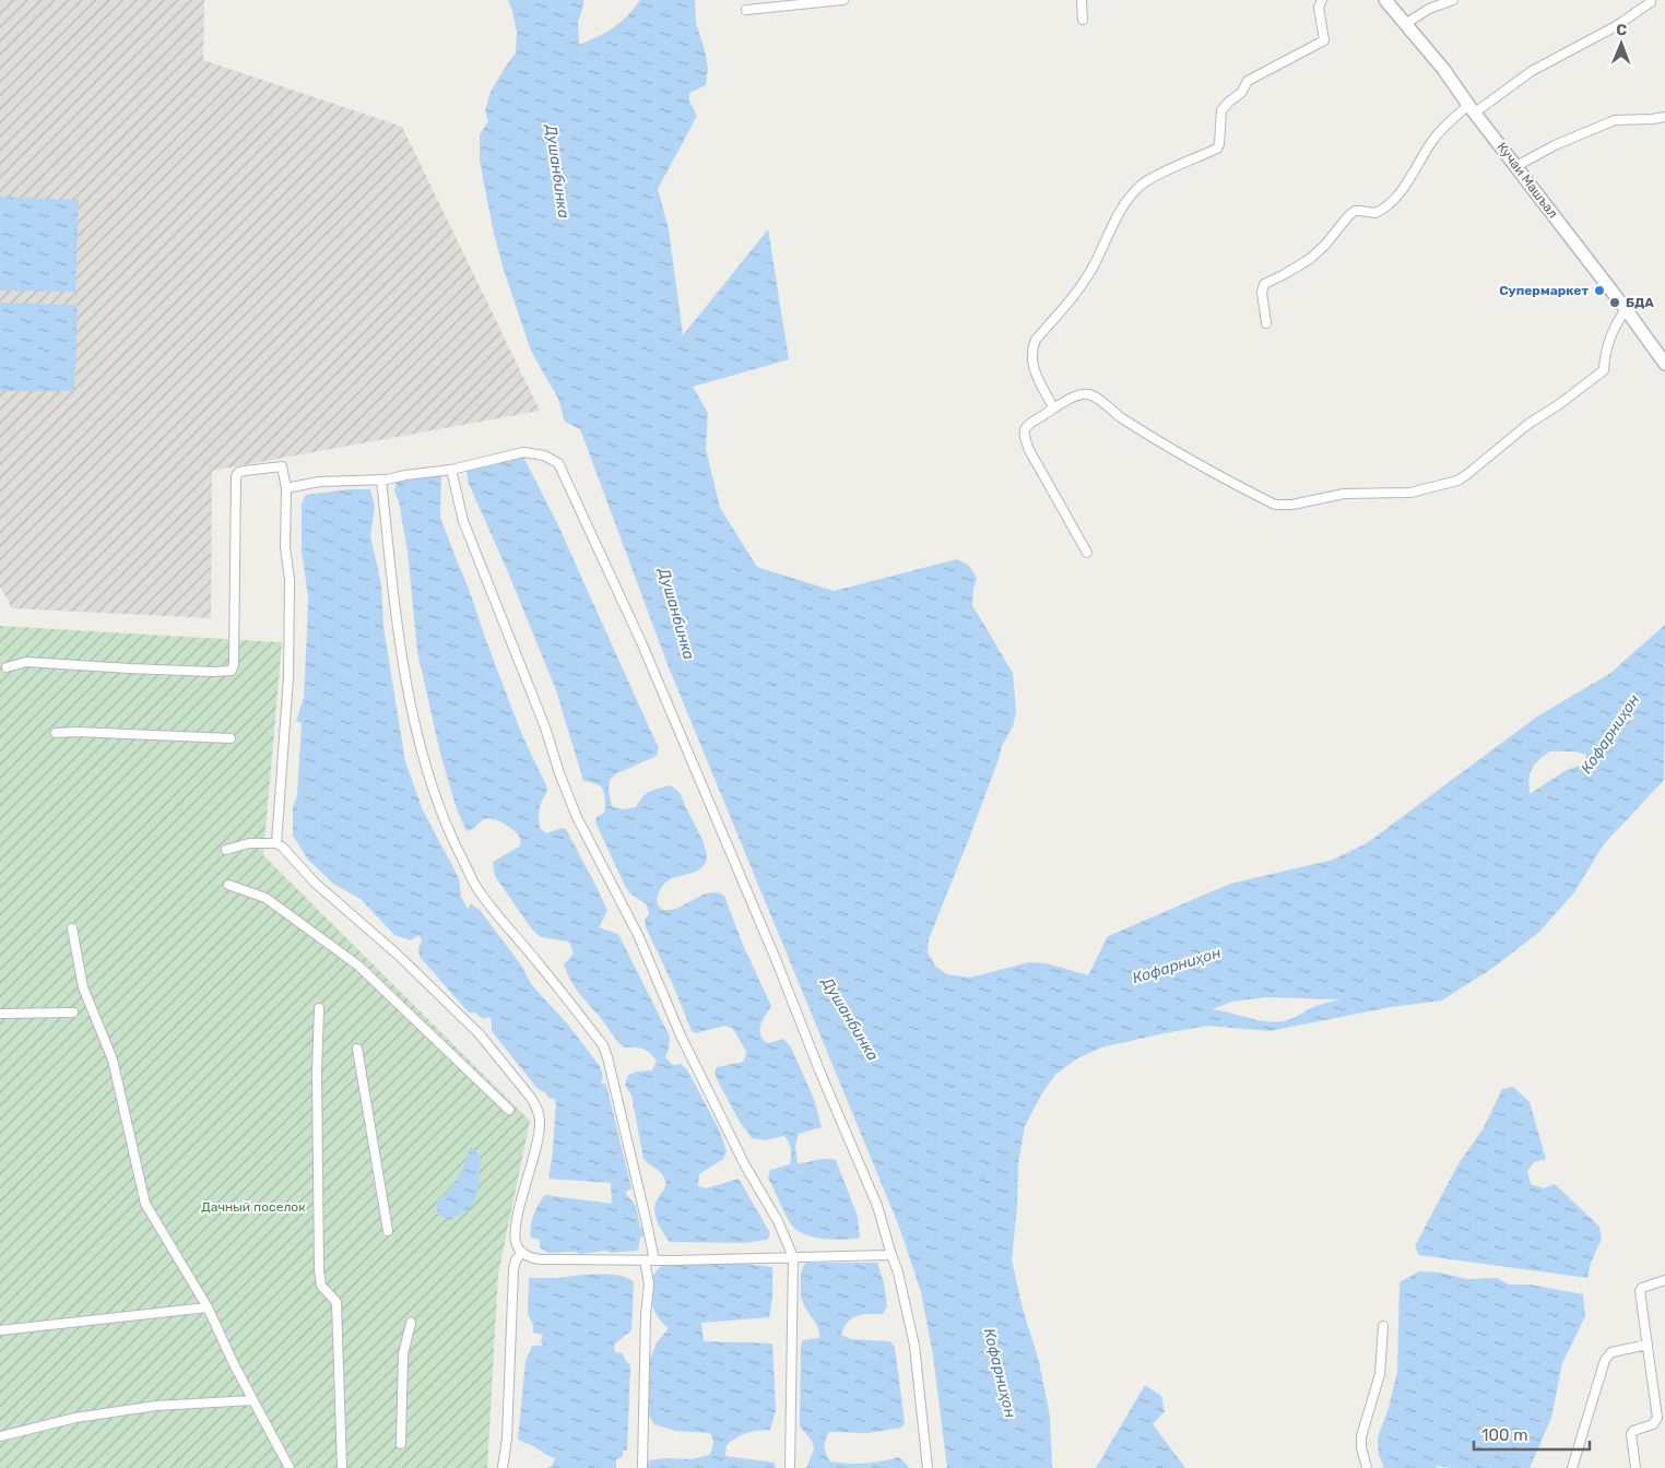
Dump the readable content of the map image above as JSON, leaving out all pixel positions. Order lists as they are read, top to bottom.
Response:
{
  "streets": {
    "main road": ["Кучаи Машъал"]
  },
  "water": ["Душанбинка", "Кофарниҳон"],
  "parks": ["Дачный поселок"],
  "places": ["Супермаркет", "БДА"],
  "scale_bar": "100 m",
  "north": "top"
}
